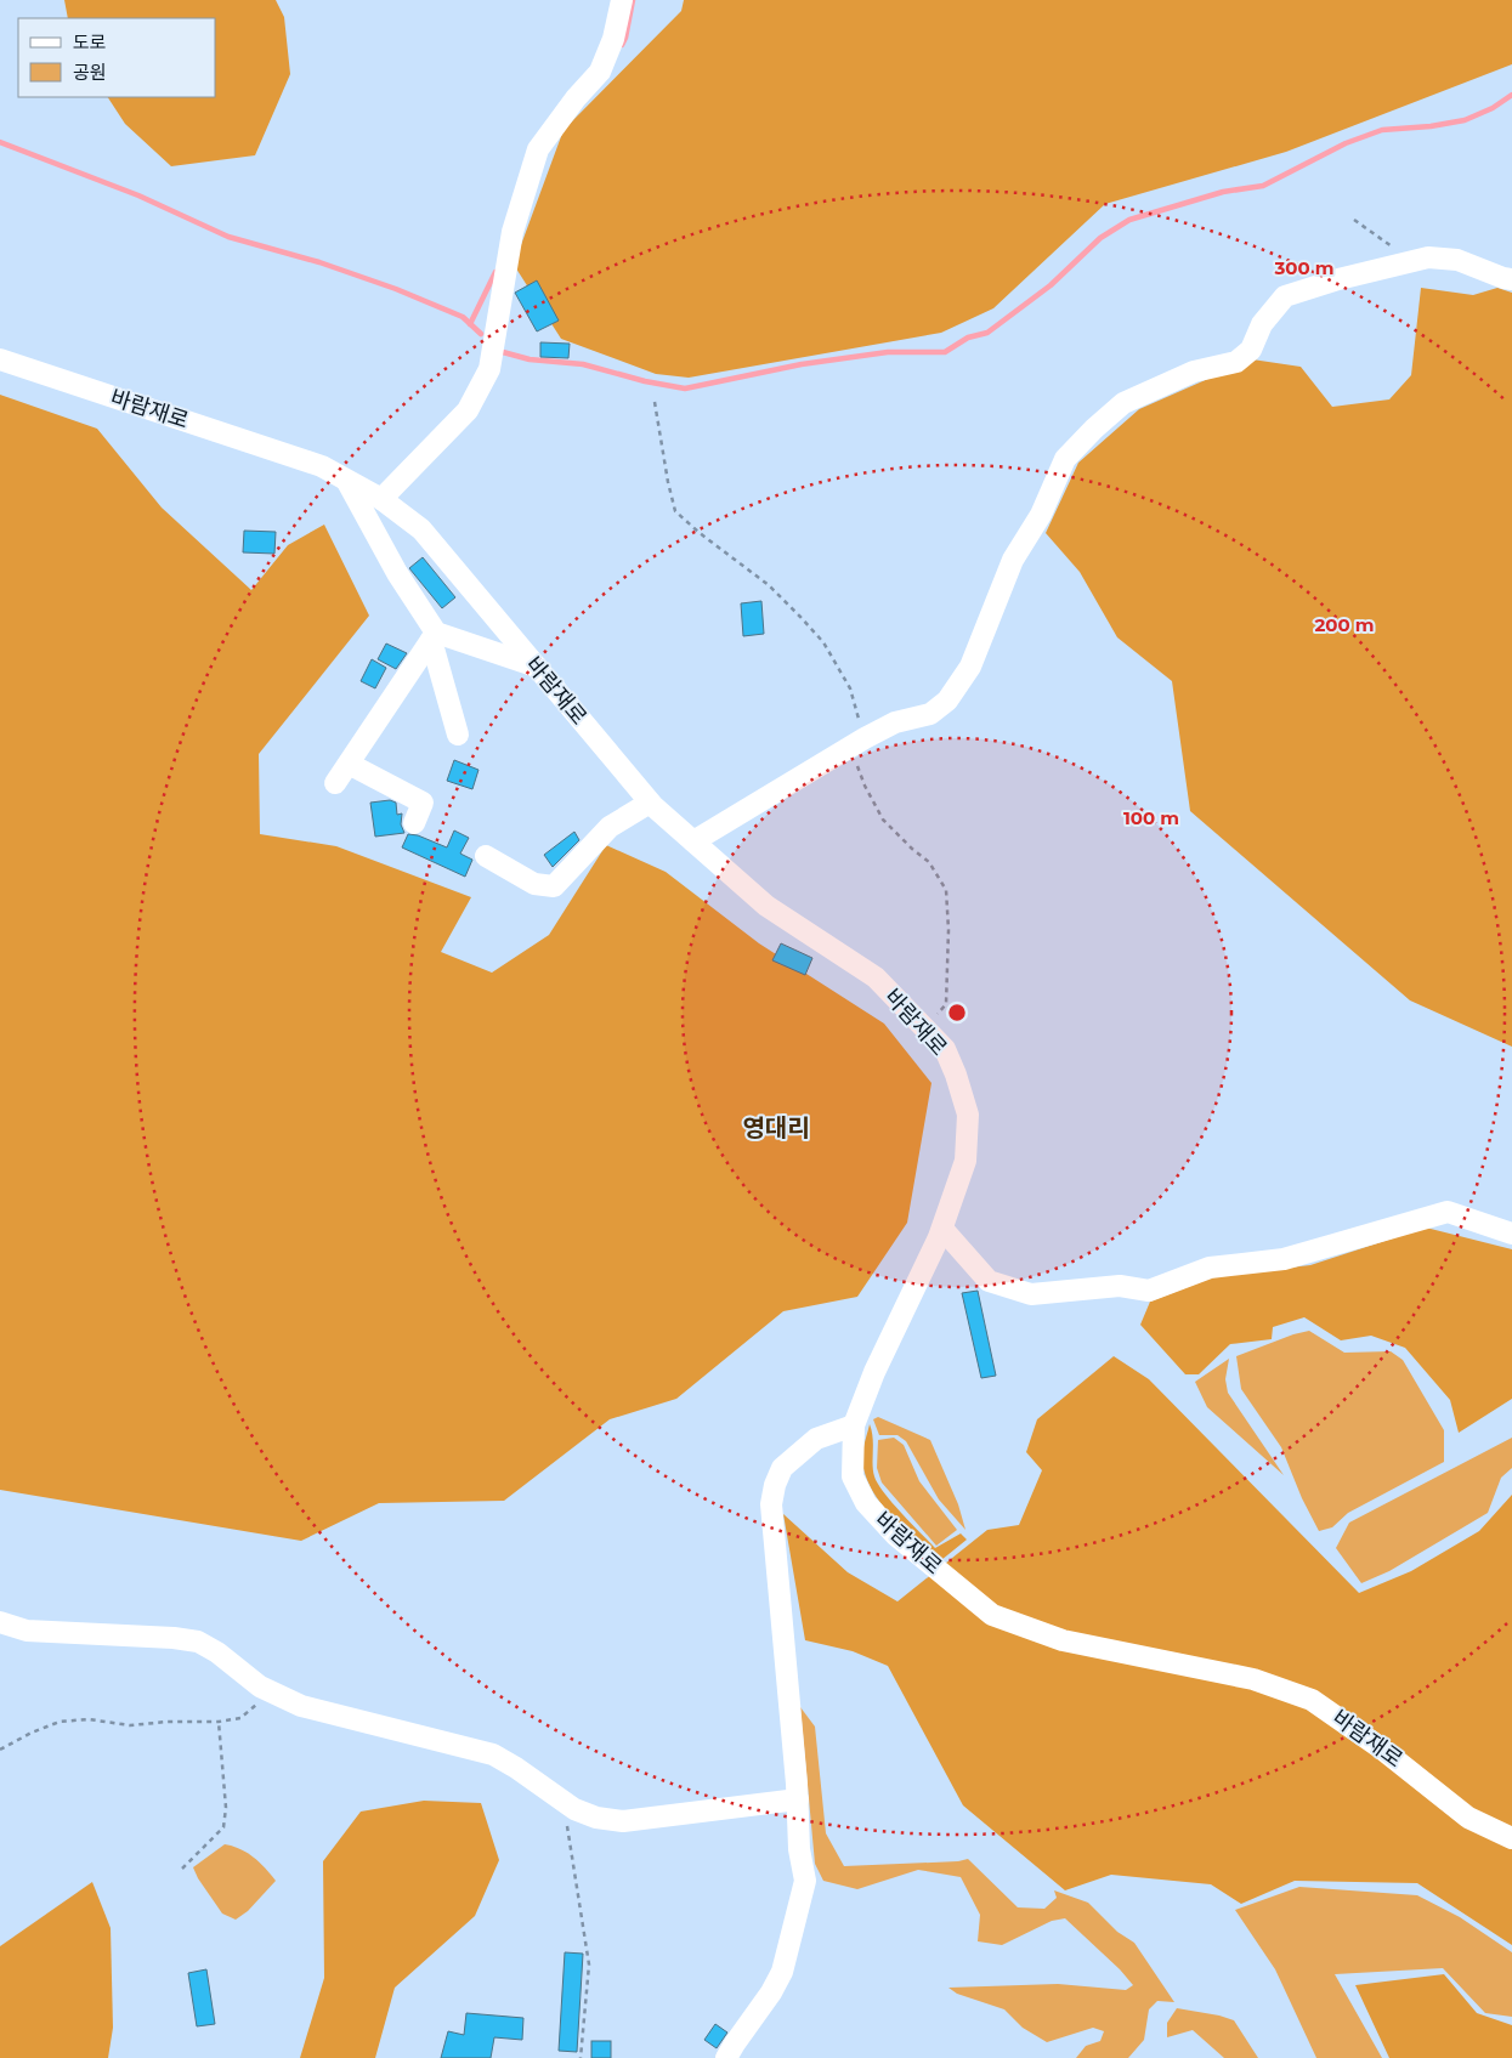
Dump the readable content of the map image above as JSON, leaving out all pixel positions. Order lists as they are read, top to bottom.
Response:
{
  "streets": {
    "street": ["바람재로"]
  },
  "districts": ["영대리"],
  "legend": ["도로", "공원"],
  "rings": ["300 m", "200 m", "100 m"]
}
